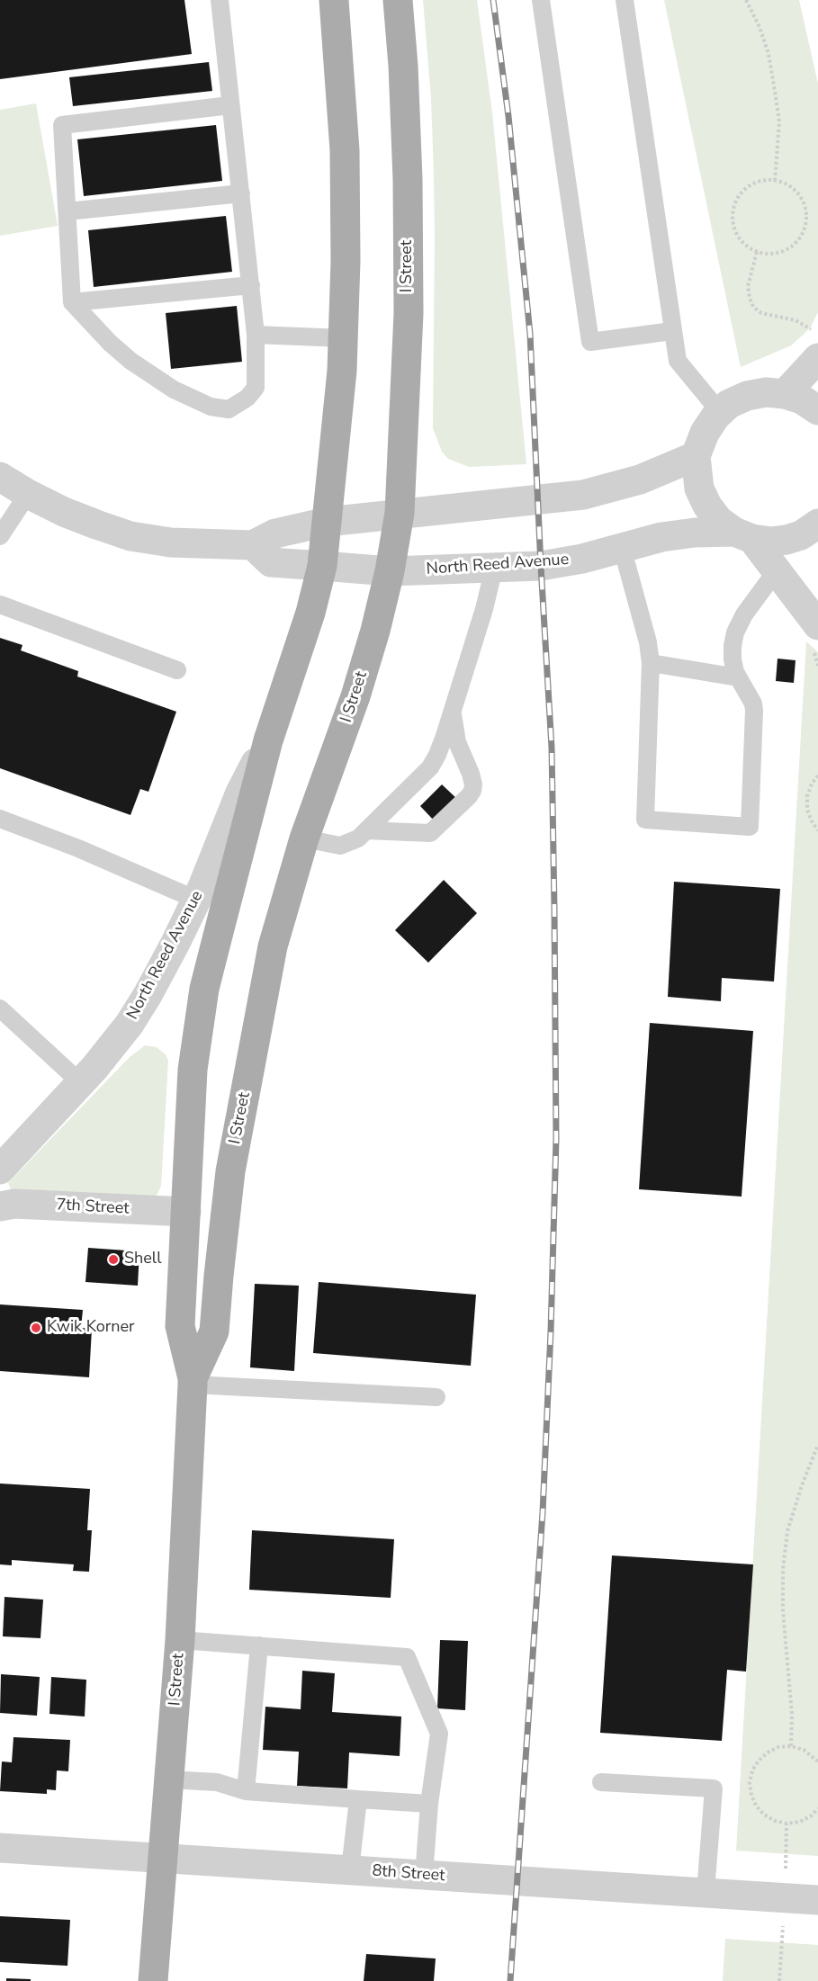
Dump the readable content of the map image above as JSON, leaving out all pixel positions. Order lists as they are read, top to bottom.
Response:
{
  "streets": {
    "main road": ["I Street"],
    "street": ["North Reed Avenue", "7th Street", "8th Street"]
  },
  "crossings": [
    ["I Street", "North Reed Avenue"],
    ["I Street", "7th Street"],
    ["I Street", "8th Street"]
  ],
  "places": ["Shell", "Kwik Korner"]
}
